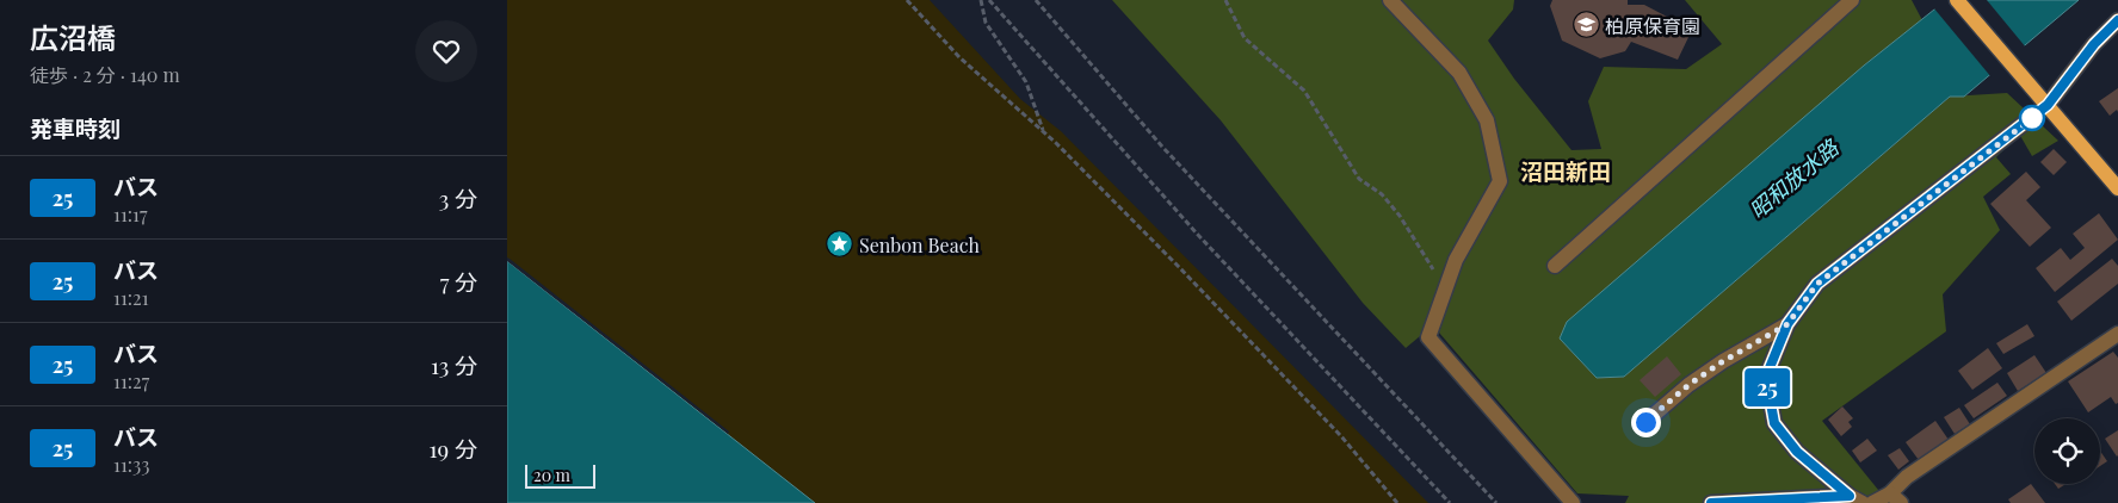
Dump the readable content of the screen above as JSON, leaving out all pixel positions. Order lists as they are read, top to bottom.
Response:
{
  "districts": ["沼田新田"],
  "water": ["昭和放水路"],
  "places": {
    "school or university": ["柏原保育園"],
    "place": ["Senbon Beach"]
  },
  "lines": ["bus line 25"],
  "scale_bar": "20 m",
  "page": {
    "heading": [
      ["広沼橋", "徒歩 · 2 分 · 140 m"],
      "発車時刻"
    ],
    "on_map": "25",
    "list": [
      {
        "mark": "25",
        "name": "バス",
        "note": "11:17",
        "value": "3 分"
      },
      {
        "mark": "25",
        "name": "バス",
        "note": "11:21",
        "value": "7 分"
      },
      {
        "mark": "25",
        "name": "バス",
        "note": "11:27",
        "value": "13 分"
      },
      {
        "mark": "25",
        "name": "バス",
        "note": "11:33",
        "value": "19 分"
      }
    ],
    "scale": "20 m"
  }
}
